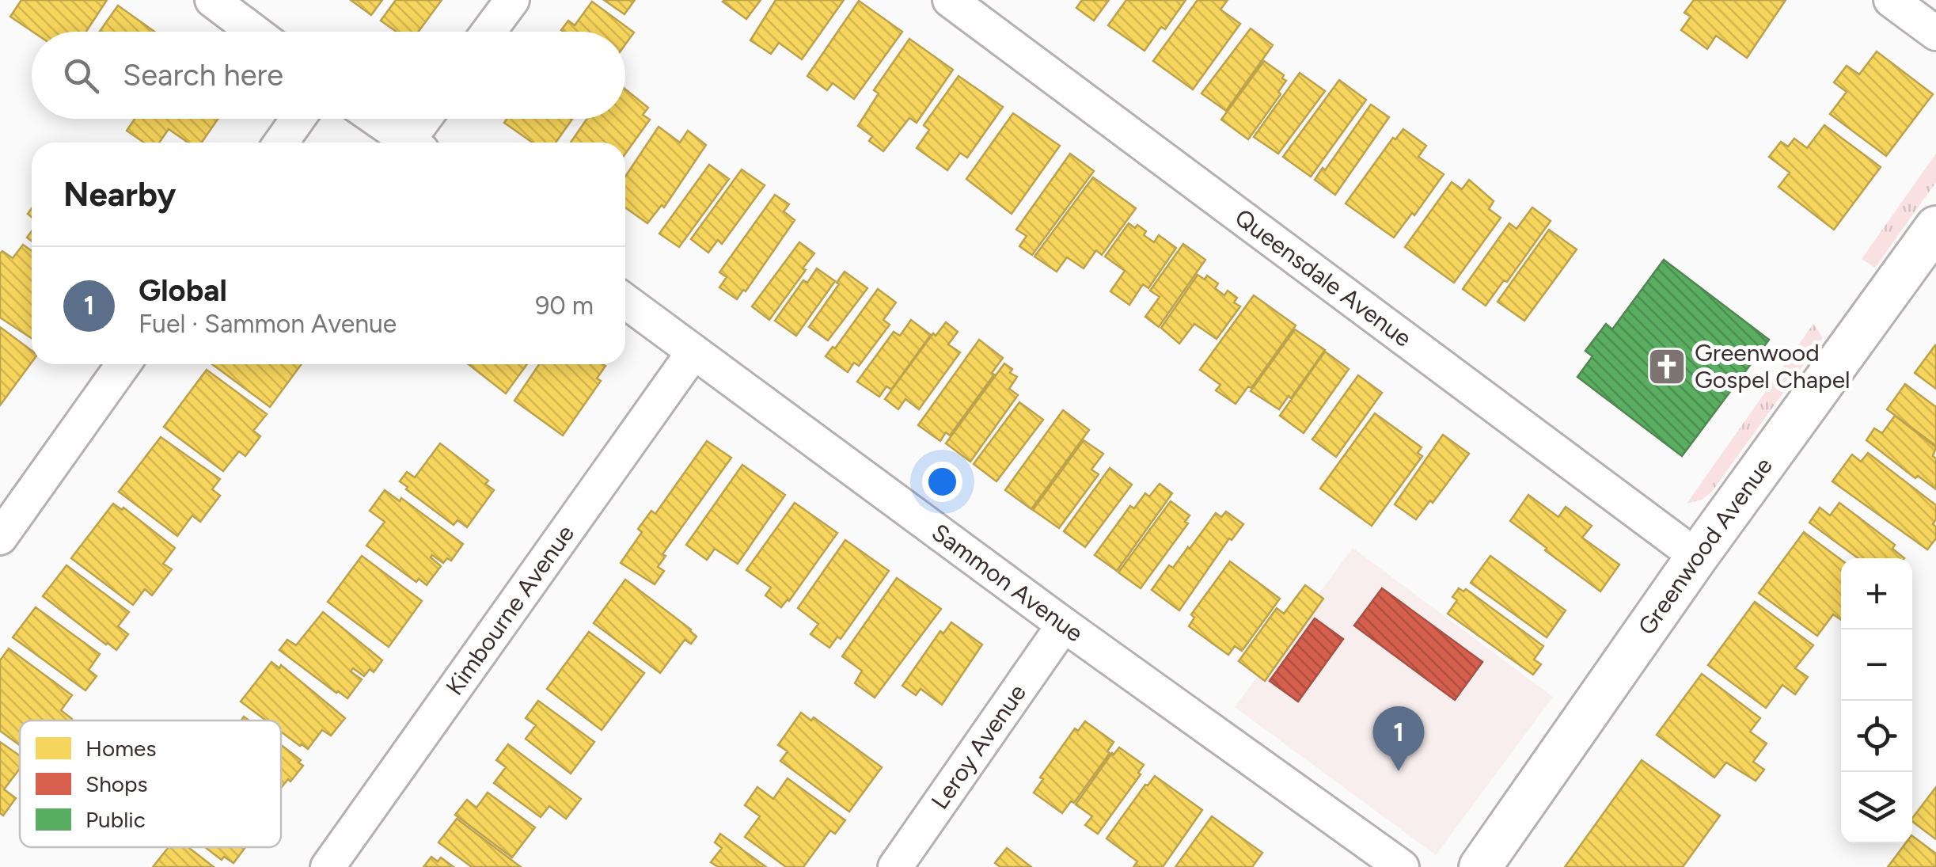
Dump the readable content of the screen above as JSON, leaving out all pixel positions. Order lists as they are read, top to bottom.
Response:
{
  "streets": {
    "street": [
      "Queensdale Avenue",
      "Greenwood Avenue",
      "Sammon Avenue",
      "Kimbourne Avenue",
      "Leroy Avenue"
    ]
  },
  "crossings": [
    ["Queensdale Avenue", "Greenwood Avenue"],
    ["Sammon Avenue", "Kimbourne Avenue"],
    ["Sammon Avenue", "Leroy Avenue"]
  ],
  "places": {
    "church": ["Greenwood Gospel Chapel"]
  },
  "legend": ["Homes", "Shops", "Public"],
  "page": {
    "search": "Search here",
    "heading": "Nearby",
    "list": [
      {
        "mark": "1",
        "name": "Global",
        "note": "Fuel · Sammon Avenue",
        "value": "90 m"
      }
    ],
    "map_buttons": ["+", "−"],
    "pins": "1"
  }
}
